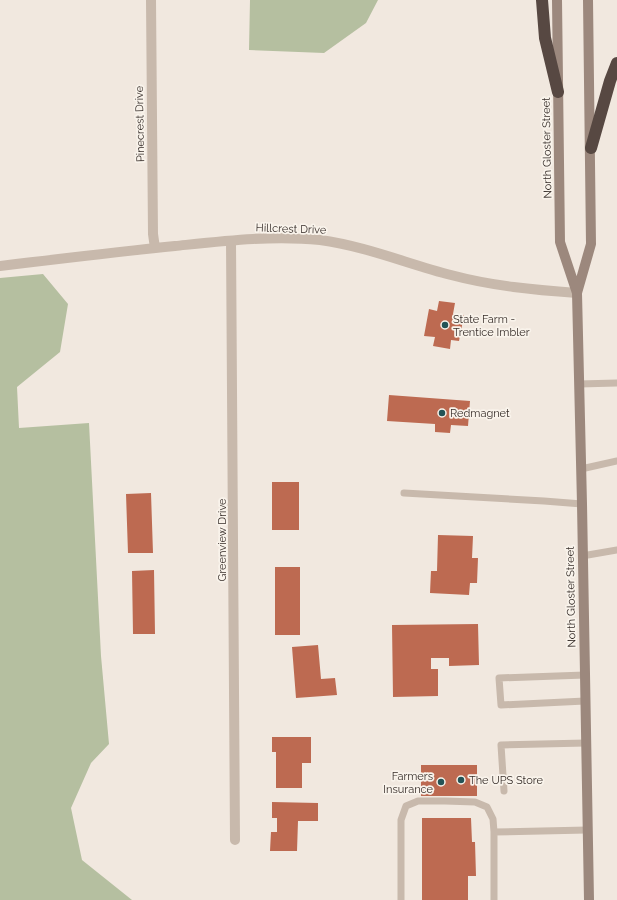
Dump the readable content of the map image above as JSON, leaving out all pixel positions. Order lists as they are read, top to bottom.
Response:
{
  "streets": {
    "main road": ["North Gloster Street"],
    "street": ["Pinecrest Drive", "Hillcrest Drive", "Greenview Drive"]
  },
  "crossings": [
    ["Pinecrest Drive", "Hillcrest Drive"],
    ["North Gloster Street", "Hillcrest Drive"],
    ["Hillcrest Drive", "Greenview Drive"]
  ],
  "places": [
    "State Farm - Trentice Imbler",
    "Redmagnet",
    "The UPS Store",
    "Farmers Insurance"
  ]
}
